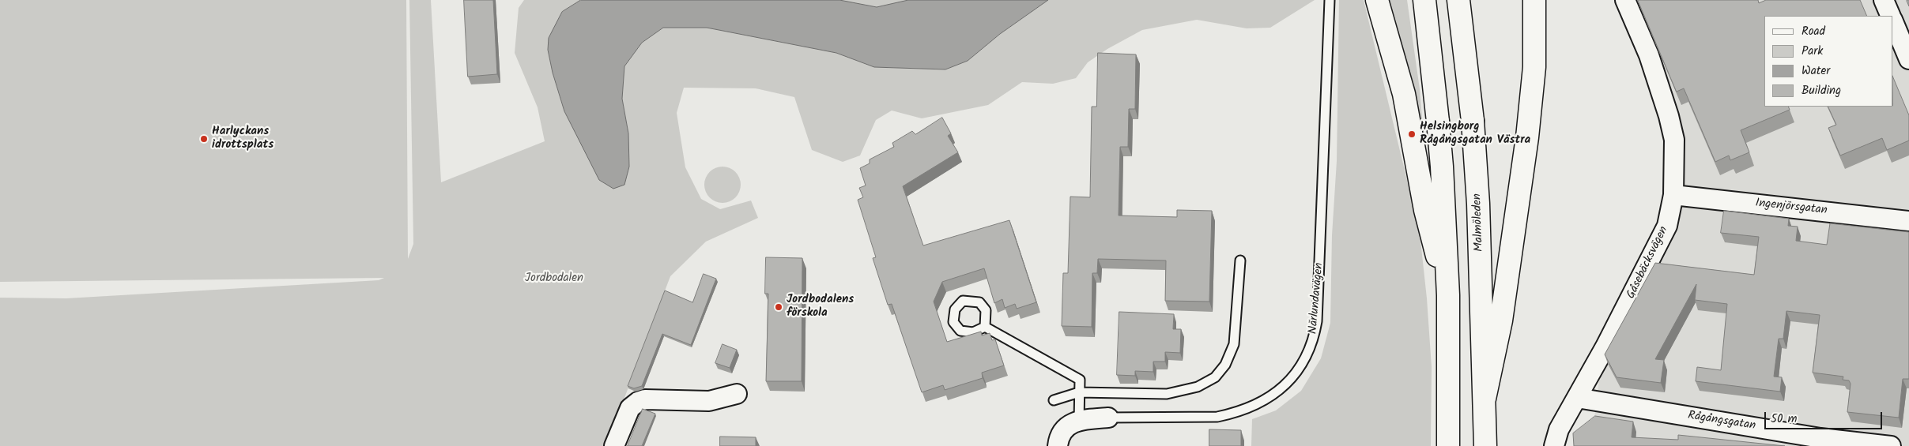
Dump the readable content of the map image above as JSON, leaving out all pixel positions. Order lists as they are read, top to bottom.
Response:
{
  "streets": {
    "highway": ["Malmöleden"],
    "street": [
      "Ingenjörsgatan",
      "Gåsebäcksvägen",
      "Närlundavägen",
      "Rågångsgatan"
    ]
  },
  "crossings": [
    ["Ingenjörsgatan", "Gåsebäcksvägen"],
    ["Gåsebäcksvägen", "Rågångsgatan"]
  ],
  "parks": ["Jordbodalen"],
  "places": ["Helsingborg Rågångsgatan Västra", "Harlyckans idrottsplats", "Jordbodalens förskola"],
  "legend": [
    "Road",
    "Park",
    "Water",
    "Building"
  ],
  "scale_bar": "50 m"
}
